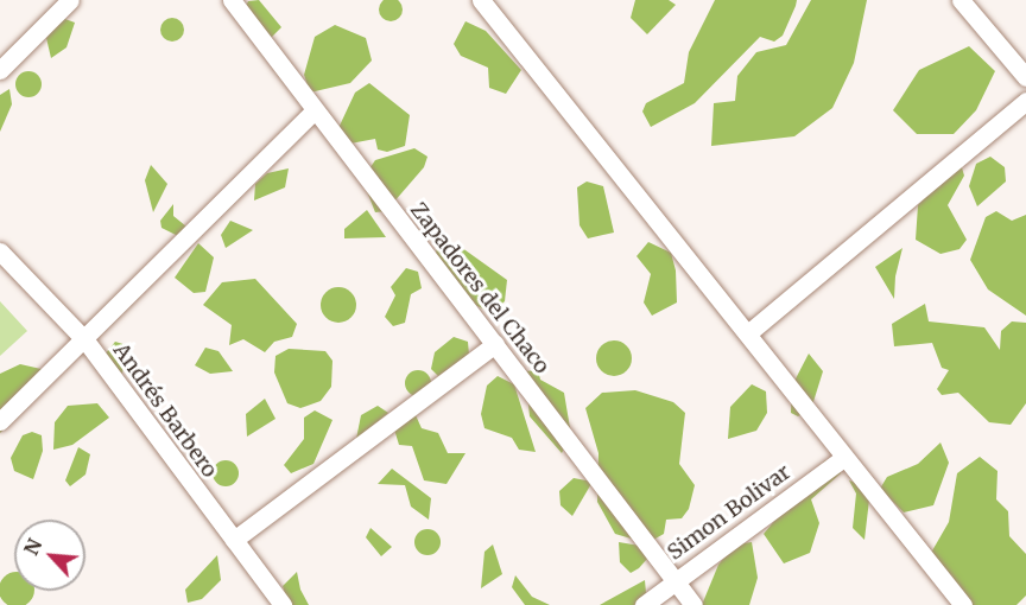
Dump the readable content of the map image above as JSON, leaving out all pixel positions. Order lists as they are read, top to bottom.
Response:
{
  "streets": {
    "street": ["Zapadores del Chaco", "Andrés Barbero", "Simon Bolivar"]
  },
  "crossings": [
    ["Zapadores del Chaco", "Simon Bolivar"]
  ],
  "north": "top left"
}
